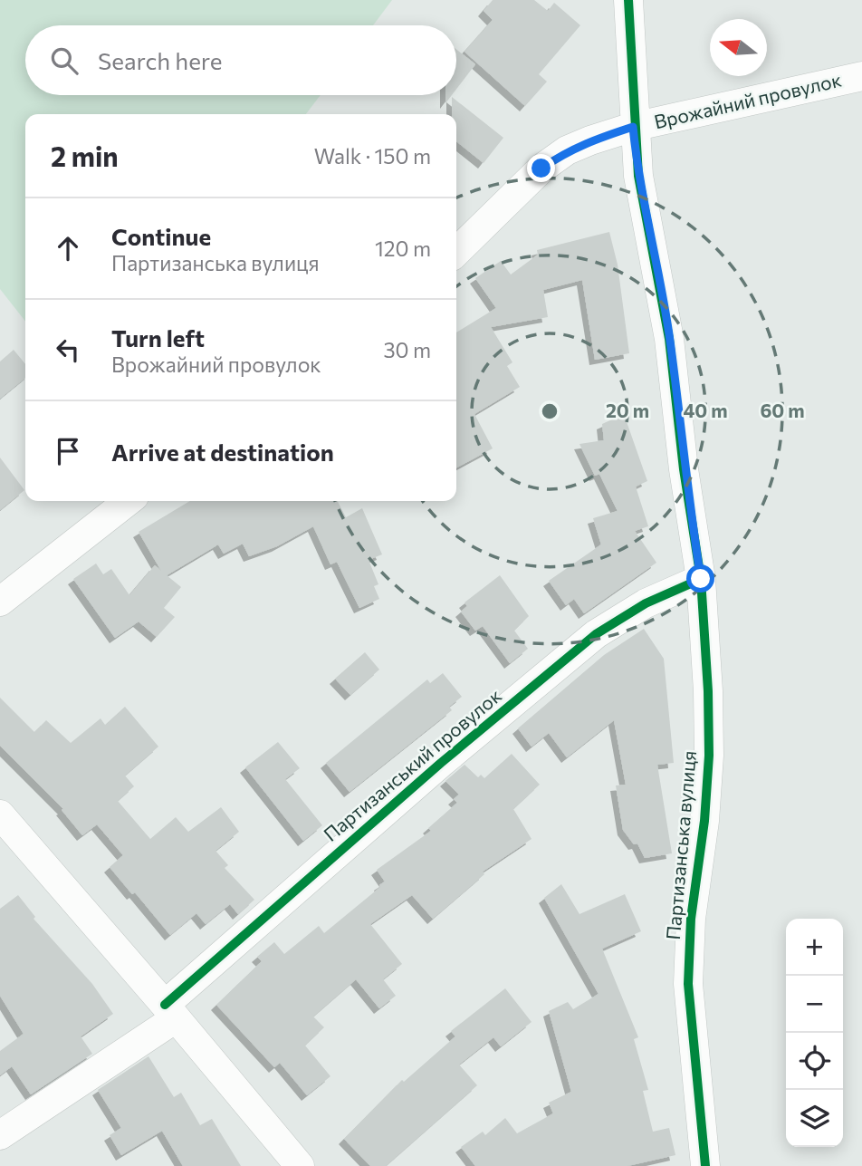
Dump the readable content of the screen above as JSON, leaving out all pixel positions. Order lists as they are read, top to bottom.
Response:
{
  "streets": {
    "street": ["Врожайний провулок", "Партизанський провулок", "Партизанська вулиця"]
  },
  "crossings": [
    ["Врожайний провулок", "Партизанська вулиця"],
    ["Партизанський провулок", "Партизанська вулиця"]
  ],
  "north": "left",
  "page": {
    "search": "Search here",
    "heading": ["2 min", "Walk · 150 m"],
    "list": [
      ["Continue", "Партизанська вулиця", "120 m"],
      ["Turn left", "Врожайний провулок", "30 m"],
      "Arrive at destination"
    ],
    "map_buttons": ["+", "−"]
  },
  "rings": ["20 m", "40 m", "60 m"]
}
